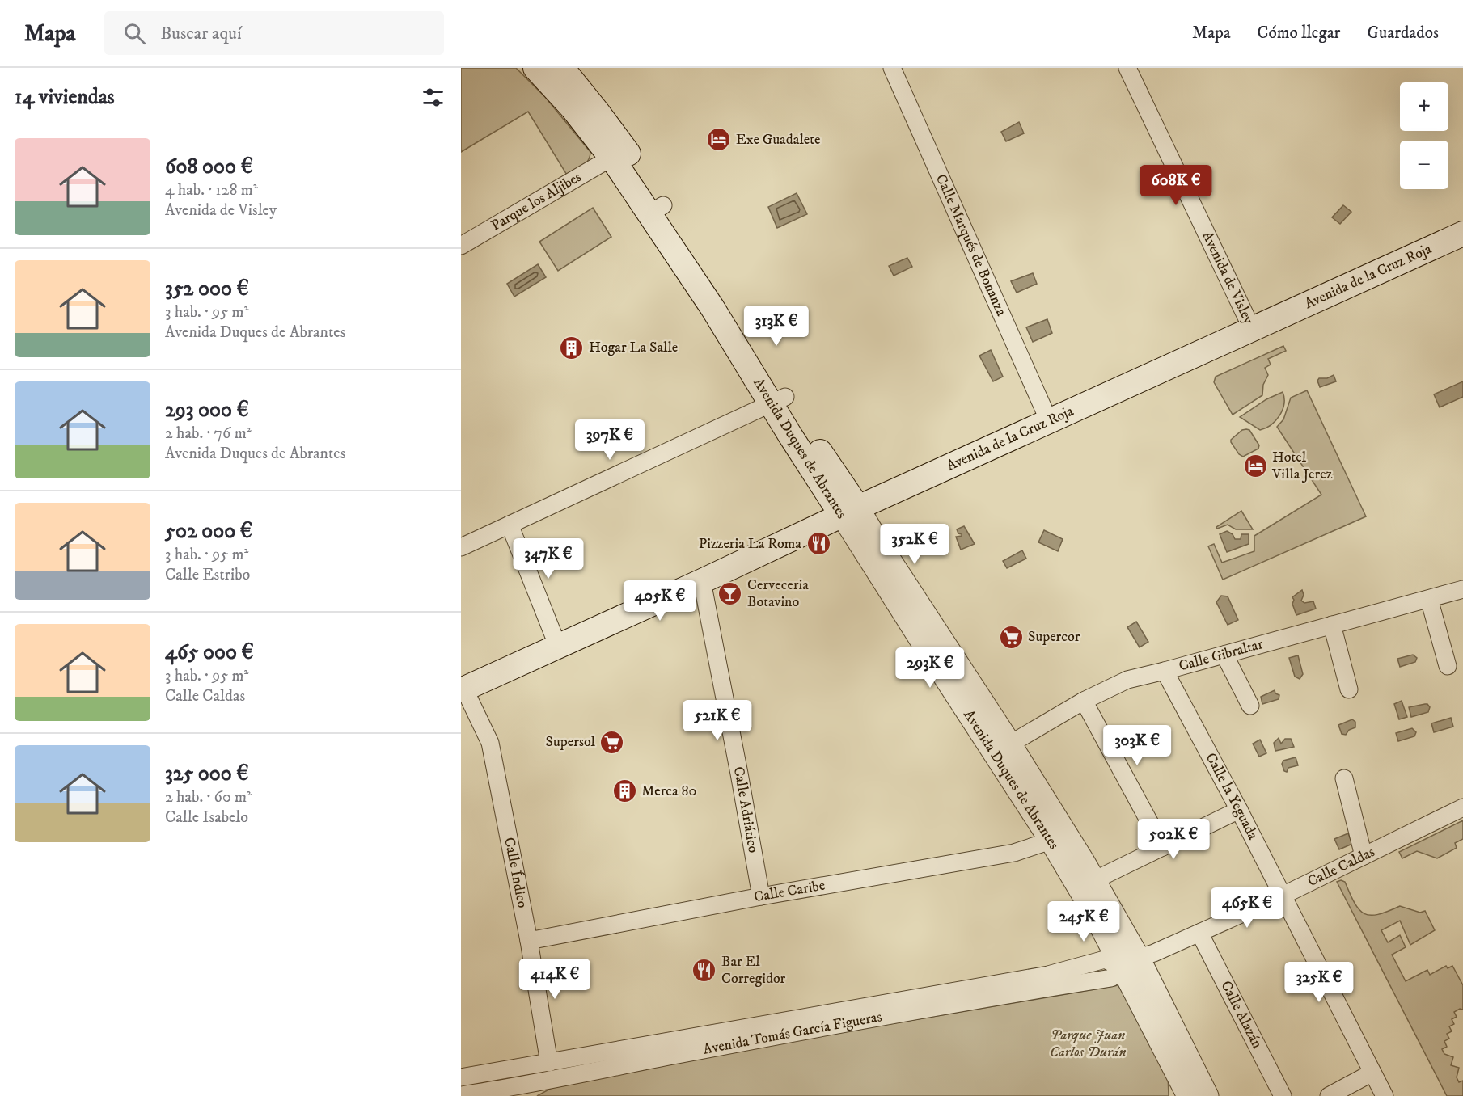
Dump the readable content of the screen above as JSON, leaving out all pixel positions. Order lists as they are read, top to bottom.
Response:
{
  "streets": {
    "main road": ["Avenida de la Cruz Roja", "Avenida Duques de Abrantes"],
    "street": [
      "Parque los Aljibes",
      "Calle Marqués de Bonanza",
      "Avenida de Visley",
      "Calle Gibraltar",
      "Calle la Yeguada",
      "Calle Adriático",
      "Calle Caldas",
      "Calle Índico",
      "Calle Caribe",
      "Calle Alazán",
      "Avenida Tomás García Figueras"
    ]
  },
  "crossings": [
    ["Parque los Aljibes", "Avenida Duques de Abrantes"],
    ["Calle Marqués de Bonanza", "Avenida de la Cruz Roja"],
    ["Avenida de la Cruz Roja", "Avenida de Visley"],
    ["Avenida de la Cruz Roja", "Avenida Duques de Abrantes"],
    ["Avenida de la Cruz Roja", "Calle Adriático"],
    ["Avenida de la Cruz Roja", "Calle Índico"],
    ["Avenida Duques de Abrantes", "Calle Gibraltar"],
    ["Avenida Duques de Abrantes", "Calle Caldas"],
    ["Avenida Duques de Abrantes", "Calle Caribe"],
    ["Avenida Duques de Abrantes", "Avenida Tomás García Figueras"],
    ["Calle Gibraltar", "Calle la Yeguada"],
    ["Calle la Yeguada", "Calle Caldas"],
    ["Calle Adriático", "Calle Caribe"],
    ["Calle Caldas", "Calle Alazán"],
    ["Calle Caldas", "Avenida Tomás García Figueras"],
    ["Calle Índico", "Calle Caribe"],
    ["Calle Índico", "Avenida Tomás García Figueras"]
  ],
  "parks": ["Parque Juan Carlos Durán"],
  "places": {
    "hotel": ["Exe Guadalete", "Hotel Villa Jerez"],
    "building": ["Hogar La Salle", "Merca 80"],
    "restaurant": ["Pizzeria La Roma", "Bar El Corregidor"],
    "bar": ["Cerveceria Botavino"],
    "supermarket": ["Supercor", "Supersol"]
  },
  "page": {
    "header": "Mapa",
    "search": "Buscar aquí",
    "nav": ["Mapa", "Cómo llegar", "Guardados"],
    "heading": "14 viviendas",
    "map_buttons": ["+", "−"],
    "list": [
      {
        "name": "608 000 €",
        "note": "4 hab. · 128 m² · Avenida de Visley"
      },
      {
        "name": "352 000 €",
        "note": "3 hab. · 95 m² · Avenida Duques de Abrantes"
      },
      {
        "name": "293 000 €",
        "note": "2 hab. · 76 m² · Avenida Duques de Abrantes"
      },
      {
        "name": "502 000 €",
        "note": "3 hab. · 95 m² · Calle Estribo"
      },
      {
        "name": "465 000 €",
        "note": "3 hab. · 95 m² · Calle Caldas"
      },
      {
        "name": "325 000 €",
        "note": "2 hab. · 60 m² · Calle Isabelo"
      }
    ],
    "price": [
      "608K €",
      "313K €",
      "397K €",
      "352K €",
      "347K €",
      "405K €",
      "293K €",
      "521K €",
      "303K €",
      "502K €",
      "465K €",
      "245K €",
      "414K €",
      "325K €"
    ]
  }
}
